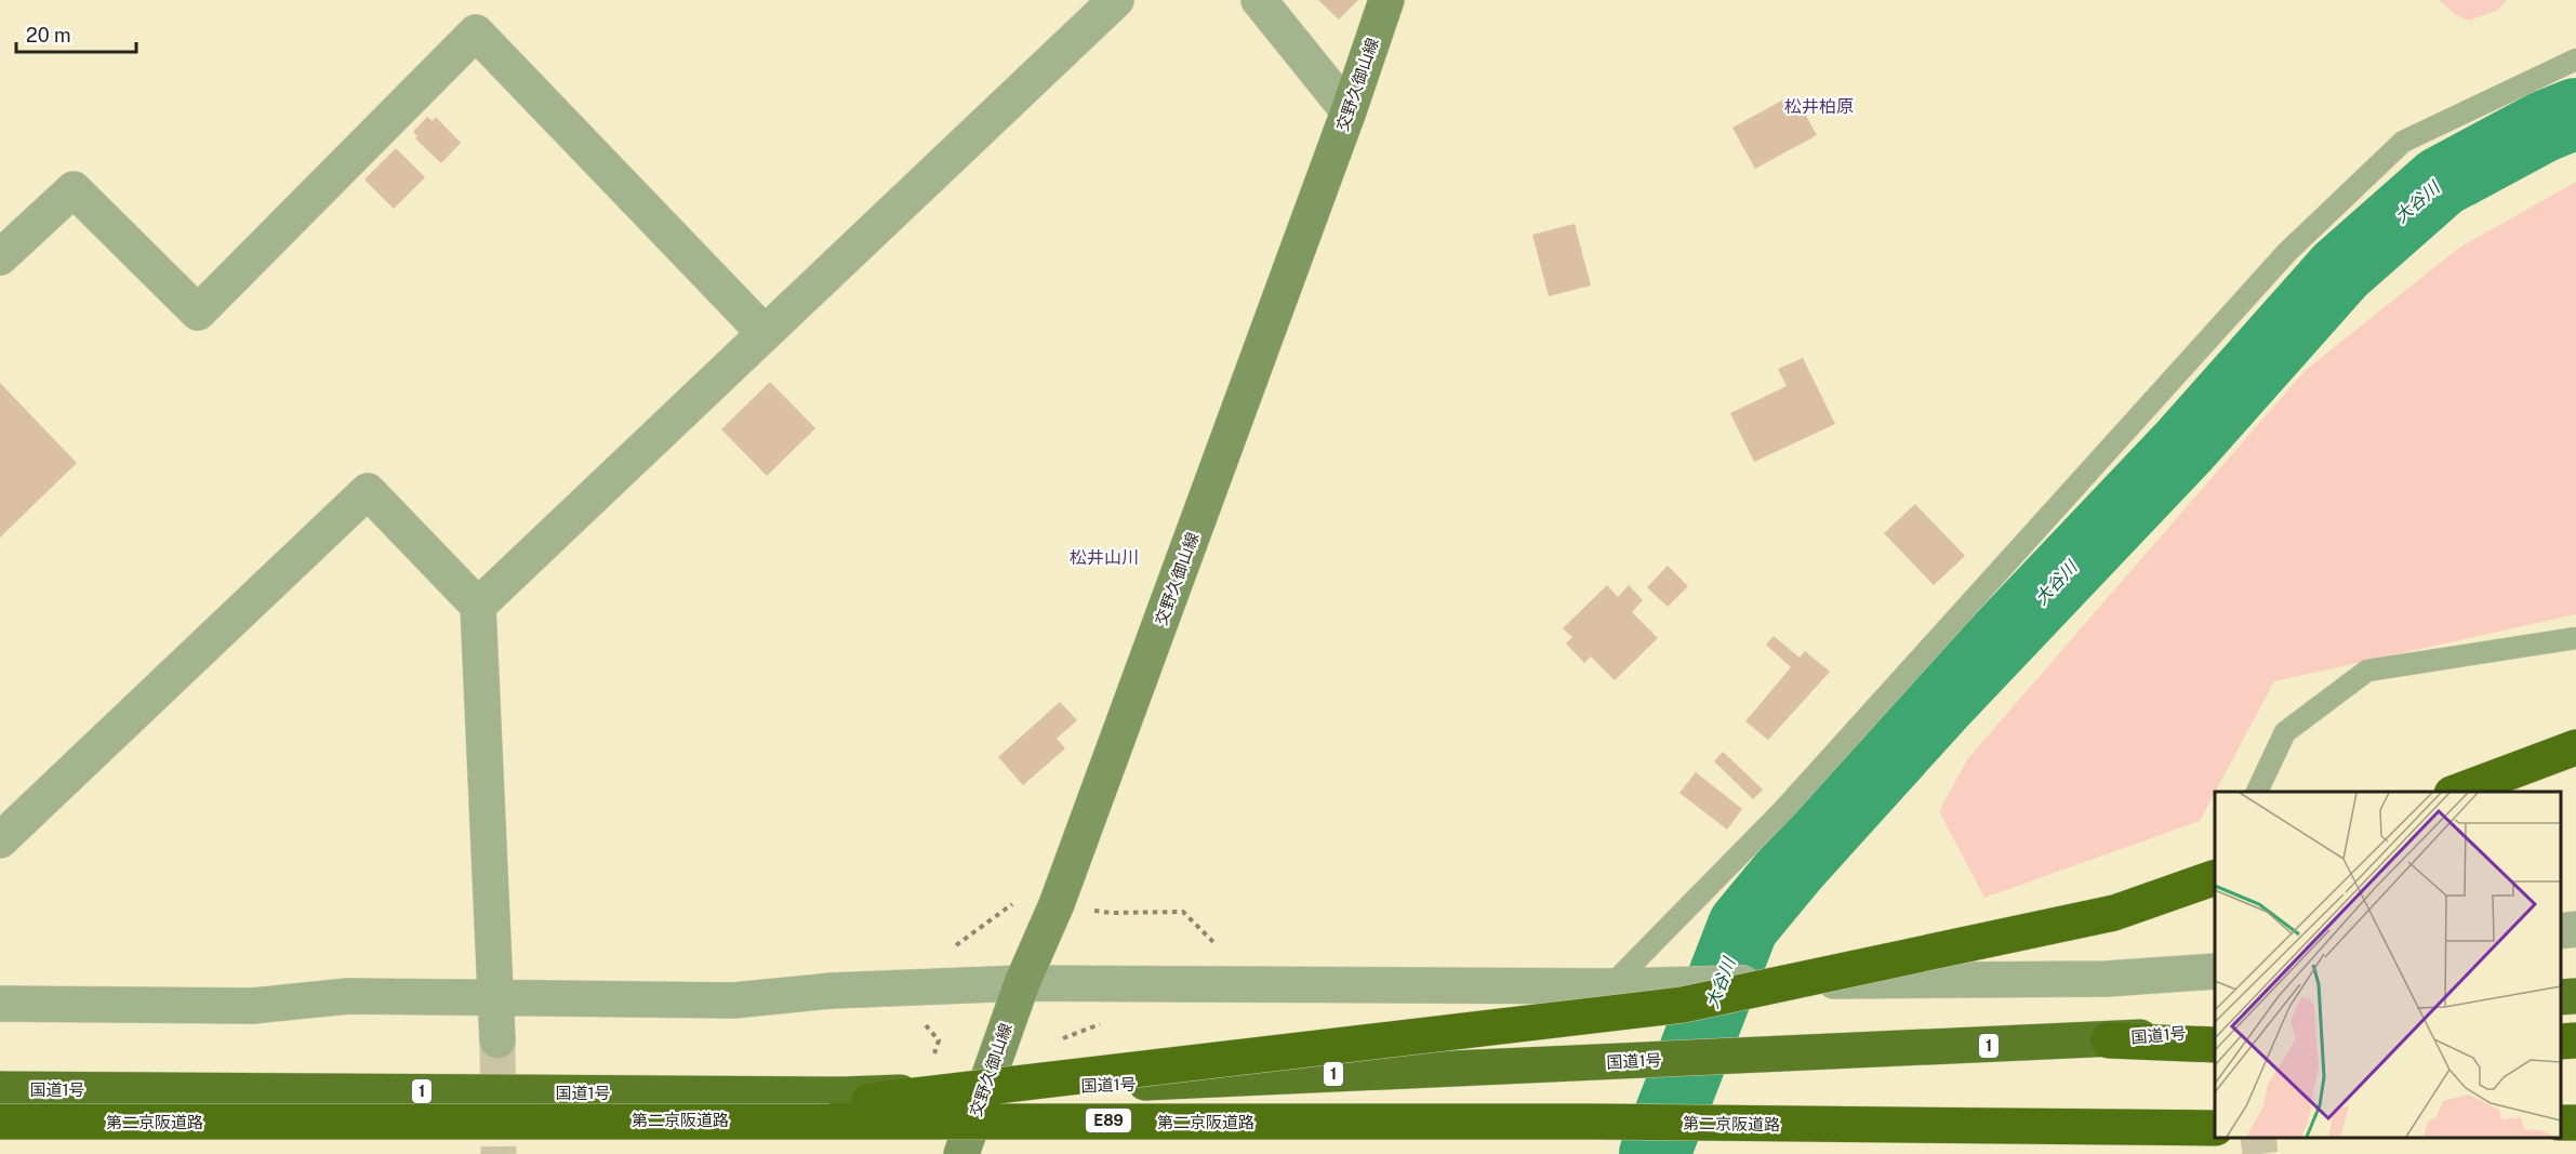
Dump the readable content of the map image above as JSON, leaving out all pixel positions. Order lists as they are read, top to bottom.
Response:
{
  "streets": {
    "highway": [
      "国道1号",
      "1",
      "第二京阪道路",
      "E89"
    ],
    "main road": ["交野久御山線"]
  },
  "districts": ["松井柏原", "松井山川"],
  "water": ["大谷川"],
  "scale_bar": "20 m"
}
